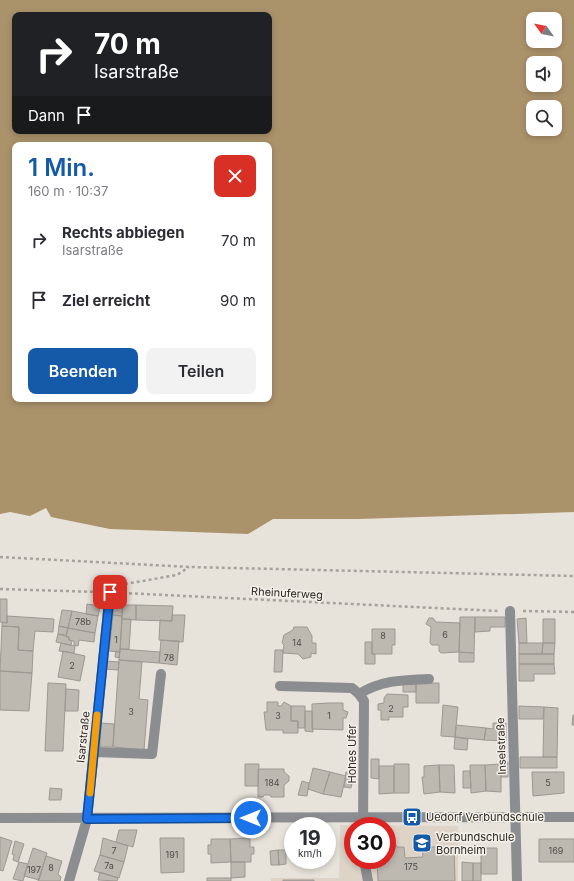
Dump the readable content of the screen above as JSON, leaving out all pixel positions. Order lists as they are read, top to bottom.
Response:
{
  "streets": {
    "street": ["Isarstraße", "Inselstraße", "Hohes Ufer"],
    "path": ["Rheinuferweg"]
  },
  "crossings": [
    ["Rheinuferweg", "Isarstraße"],
    ["Rheinuferweg", "Inselstraße"]
  ],
  "places": {
    "bus stop": ["Uedorf Verbundschule"],
    "school or university": ["Verbundschule Bornheim"]
  },
  "house_numbers": [
    "78b",
    "6",
    "8",
    "1",
    "14",
    "78",
    "2",
    "2",
    "3",
    "3",
    "1",
    "184",
    "5",
    "7",
    "169",
    "191",
    "7a",
    "175",
    "8",
    "197"
  ],
  "north": "top left",
  "page": {
    "turn": ["70 m", "Isarstraße"],
    "then": "Dann",
    "heading": ["1 Min.", "160 m · 10:37"],
    "list": [
      {
        "name": "Rechts abbiegen",
        "note": "Isarstraße",
        "value": "70 m"
      },
      {
        "name": "Ziel erreicht",
        "value": "90 m"
      }
    ],
    "buttons": ["Beenden", "Teilen"],
    "speed": "19 km/h",
    "limit": "30"
  }
}
